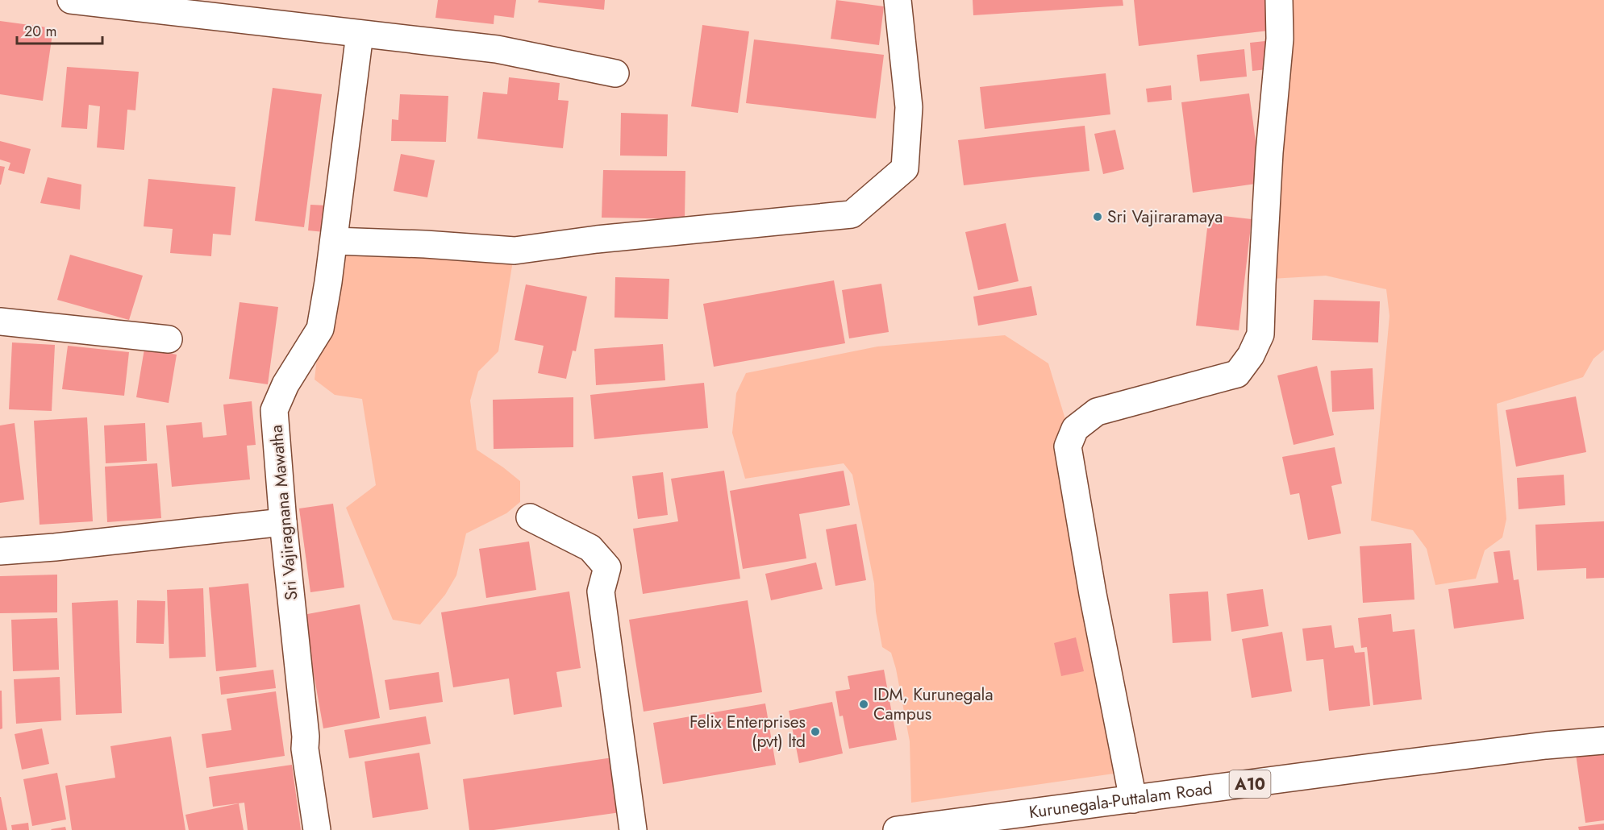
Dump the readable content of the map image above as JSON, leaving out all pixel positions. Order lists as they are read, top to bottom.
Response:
{
  "streets": {
    "main road": ["Sri Vajiragnana Mawatha", "A10", "Kurunegala-Puttalam Road"]
  },
  "places": ["Sri Vajiraramaya", "IDM, Kurunegala Campus", "Felix Enterprises (pvt) ltd"],
  "scale_bar": "20 m"
}
